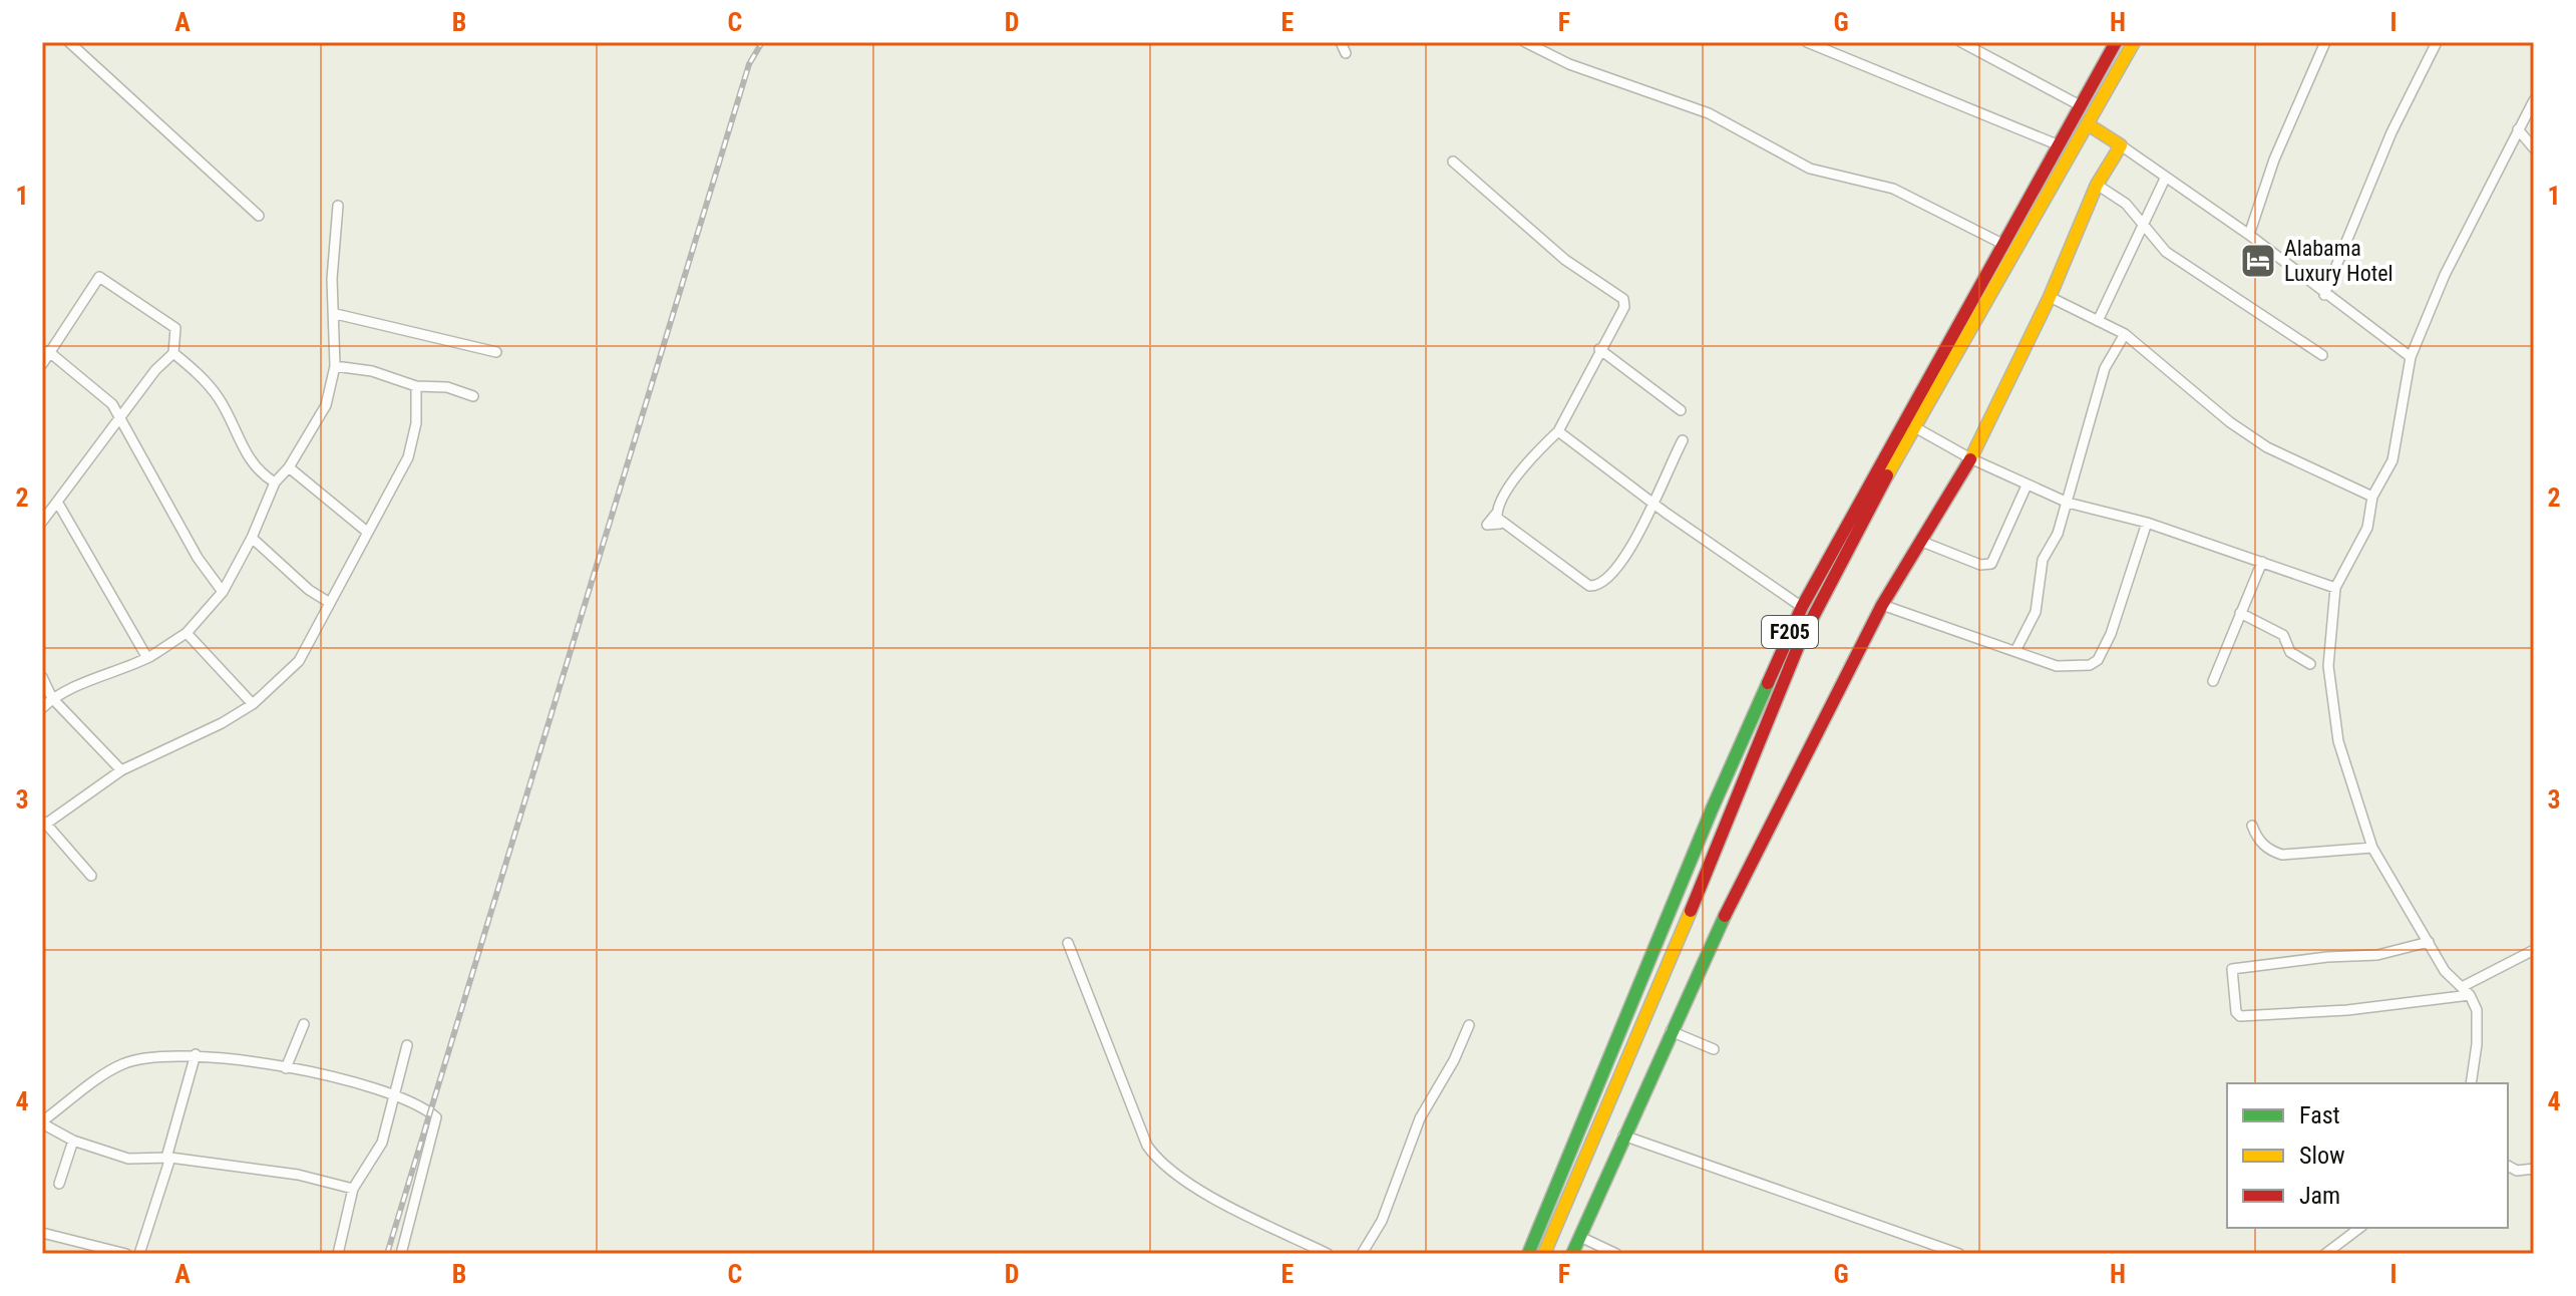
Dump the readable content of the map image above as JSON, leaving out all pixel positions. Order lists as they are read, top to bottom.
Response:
{
  "streets": {
    "main road": ["F205"]
  },
  "places": {
    "hotel": ["Alabama Luxury Hotel"]
  },
  "legend": ["Fast", "Slow", "Jam"],
  "grid": {
    "columns": [
      "A",
      "B",
      "C",
      "D",
      "E",
      "F",
      "G",
      "H",
      "I"
    ],
    "rows": [
      "1",
      "2",
      "3",
      "4"
    ]
  }
}
